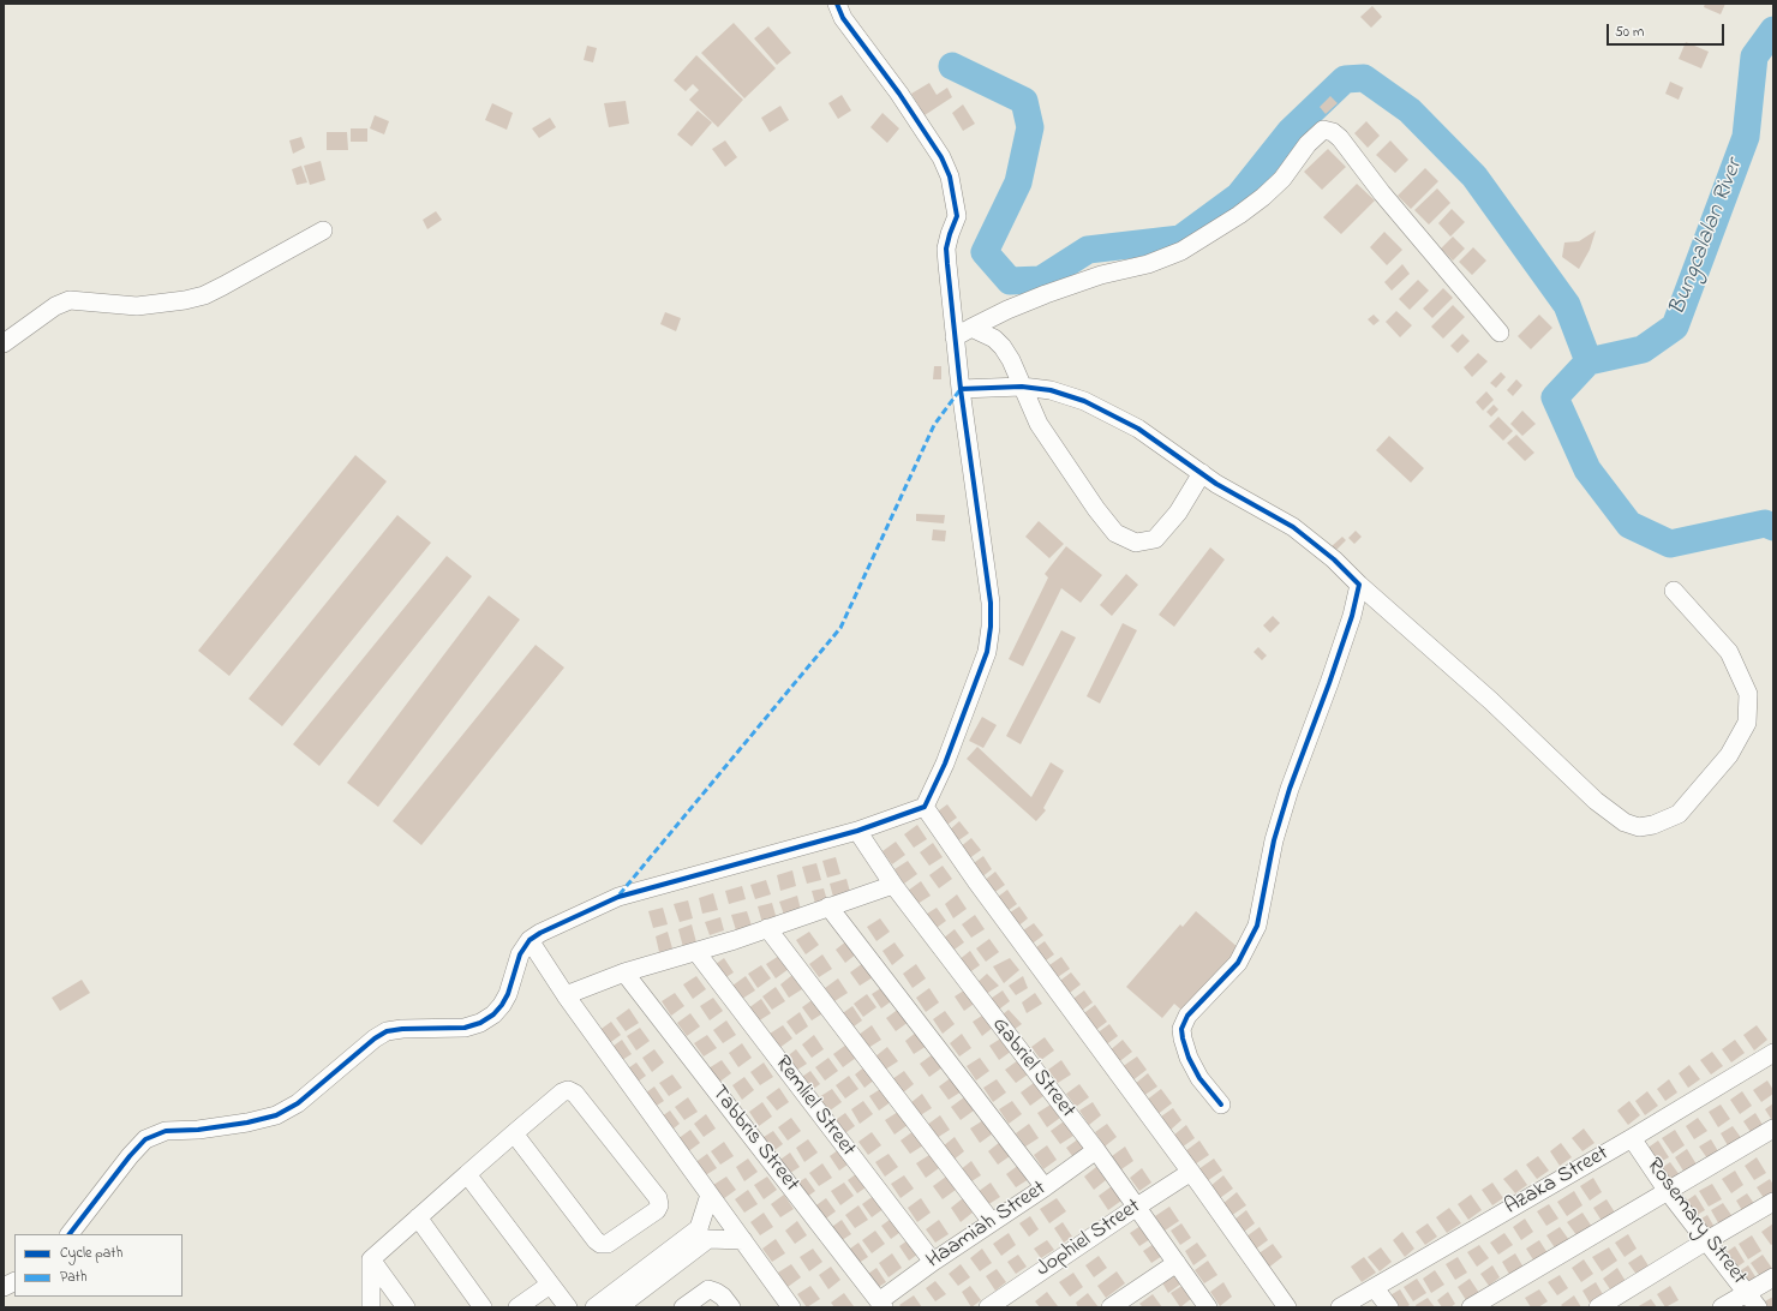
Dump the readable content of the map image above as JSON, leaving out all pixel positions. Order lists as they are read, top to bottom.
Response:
{
  "streets": {
    "street": [
      "Gabriel Street",
      "Remliel Street",
      "Tabbris Street",
      "Azaka Street",
      "Rosemary Street",
      "Haamiah Street",
      "Jophiel Street"
    ]
  },
  "crossings": [
    ["Gabriel Street", "Haamiah Street"],
    ["Gabriel Street", "Jophiel Street"],
    ["Remliel Street", "Haamiah Street"],
    ["Tabbris Street", "Haamiah Street"],
    ["Azaka Street", "Rosemary Street"]
  ],
  "water": ["Bungcalalan River"],
  "legend": ["Cycle path", "Path"],
  "scale_bar": "50 m"
}
